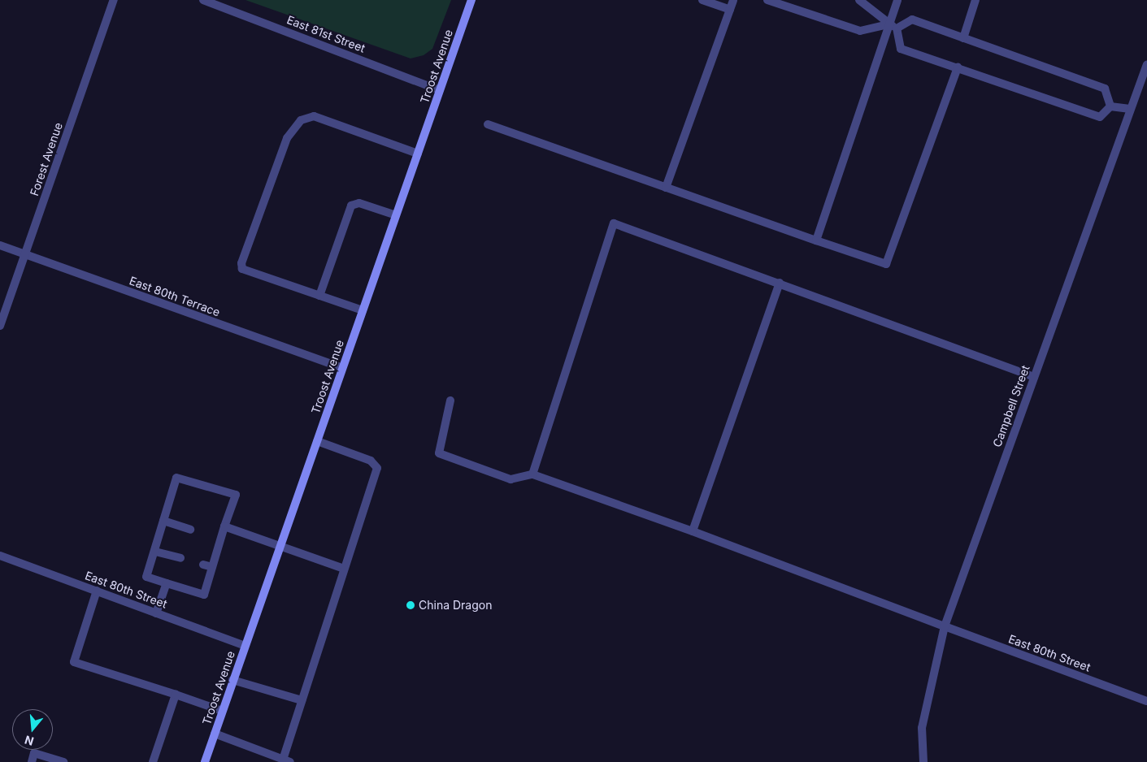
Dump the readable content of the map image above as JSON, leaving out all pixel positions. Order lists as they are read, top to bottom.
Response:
{
  "streets": {
    "main road": ["Troost Avenue"],
    "street": [
      "East 81st Street",
      "Forest Avenue",
      "East 80th Terrace",
      "Campbell Street",
      "East 80th Street"
    ]
  },
  "crossings": [
    ["East 81st Street", "Troost Avenue"],
    ["Troost Avenue", "East 80th Terrace"],
    ["Troost Avenue", "East 80th Street"],
    ["Forest Avenue", "East 80th Terrace"],
    ["Campbell Street", "East 80th Street"]
  ],
  "places": ["China Dragon"],
  "north": "bottom"
}
